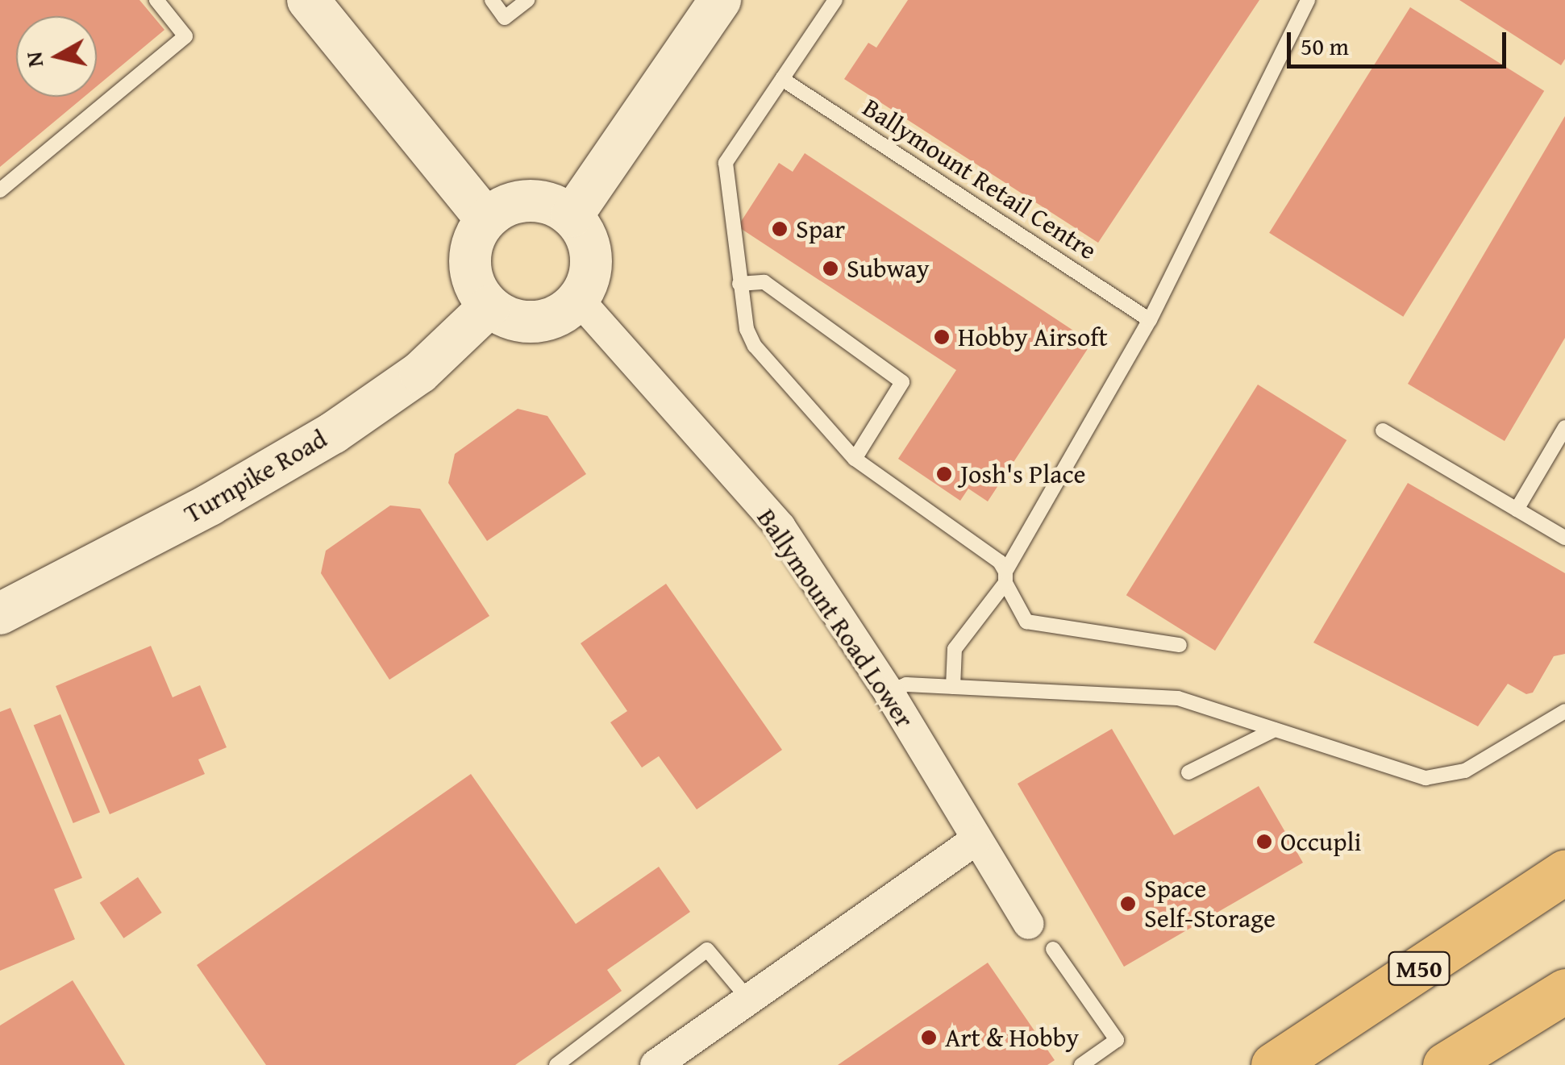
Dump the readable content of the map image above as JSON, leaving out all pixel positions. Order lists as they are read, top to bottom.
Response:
{
  "streets": {
    "highway": ["M50"],
    "street": ["Turnpike Road", "Ballymount Road Lower"],
    "lane": ["Ballymount Retail Centre"]
  },
  "crossings": [
    ["Turnpike Road", "Ballymount Road Lower"]
  ],
  "places": [
    "Spar",
    "Subway",
    "Hobby Airsoft",
    "Josh's Place",
    "Occupli",
    "Space Self-Storage",
    "Art & Hobby"
  ],
  "scale_bar": "50 m",
  "north": "left"
}
